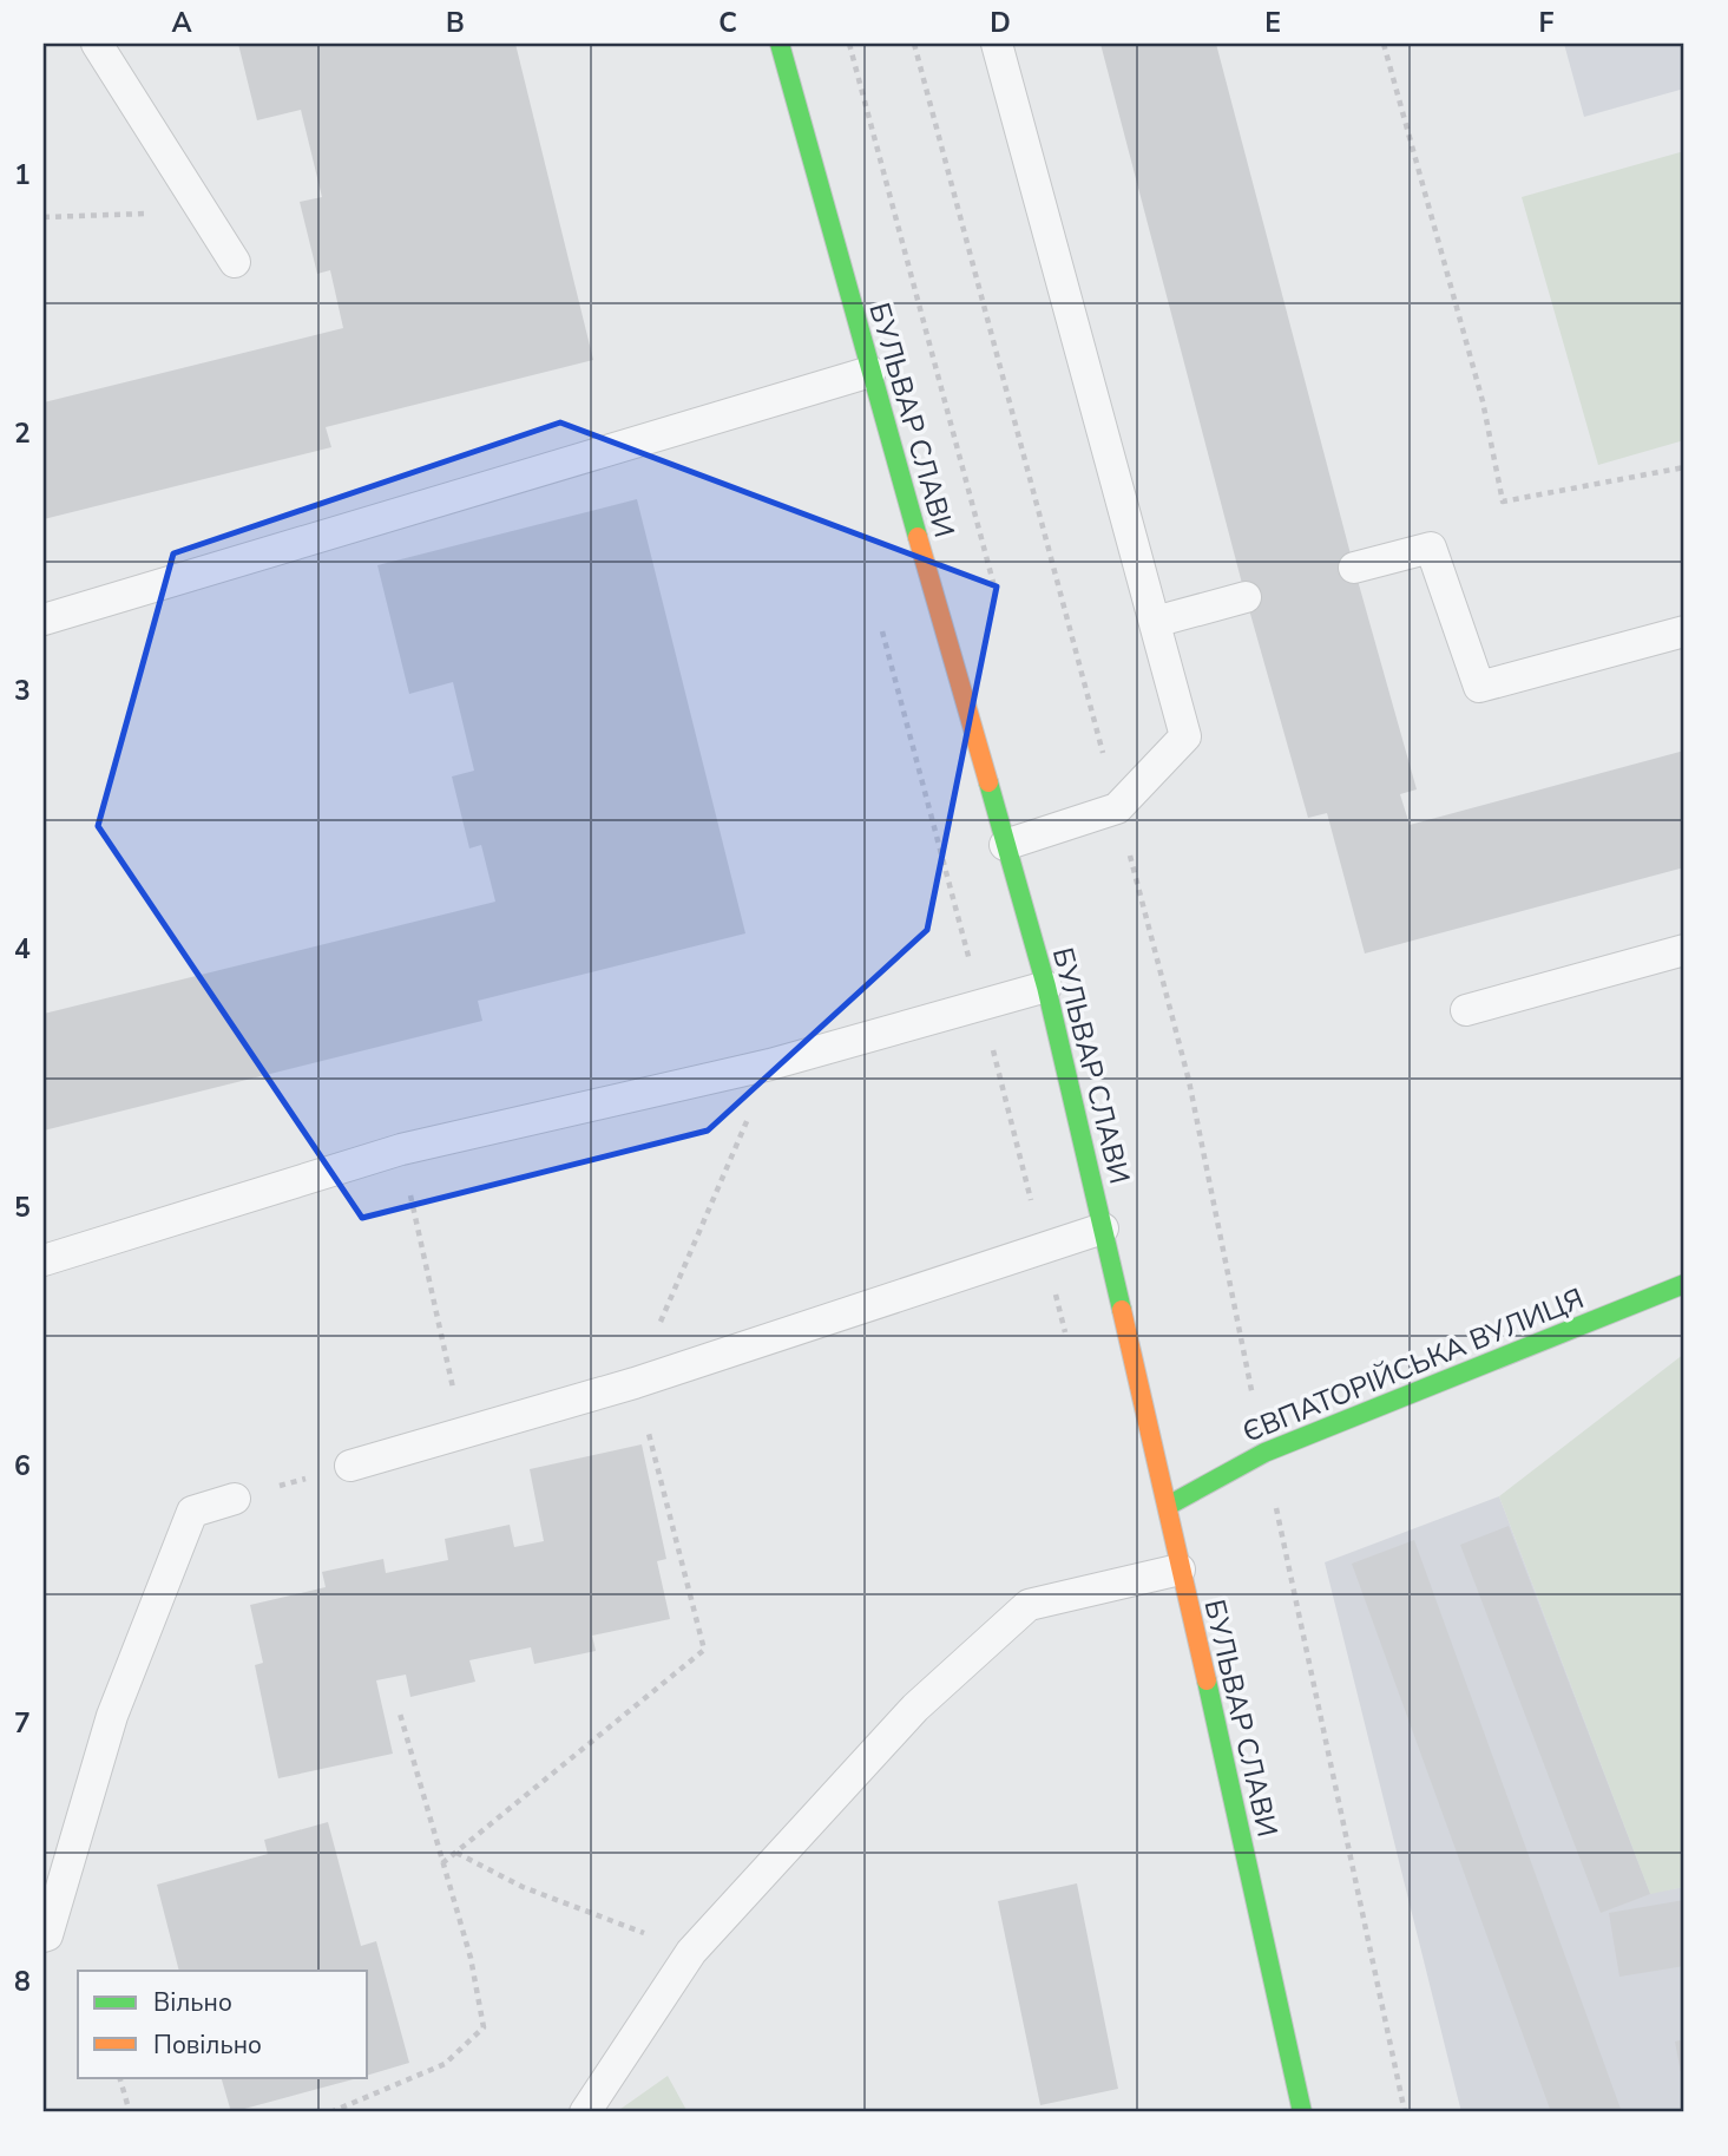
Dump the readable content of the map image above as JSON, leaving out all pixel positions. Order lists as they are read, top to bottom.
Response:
{
  "streets": {
    "street": ["БУЛЬВАР СЛАВИ", "ЄВПАТОРІЙСЬКА ВУЛИЦЯ"]
  },
  "crossings": [
    ["БУЛЬВАР СЛАВИ", "ЄВПАТОРІЙСЬКА ВУЛИЦЯ"]
  ],
  "legend": ["Вільно", "Повільно"],
  "grid": {
    "columns": [
      "A",
      "B",
      "C",
      "D",
      "E",
      "F"
    ],
    "rows": [
      "1",
      "2",
      "3",
      "4",
      "5",
      "6",
      "7",
      "8"
    ]
  }
}
